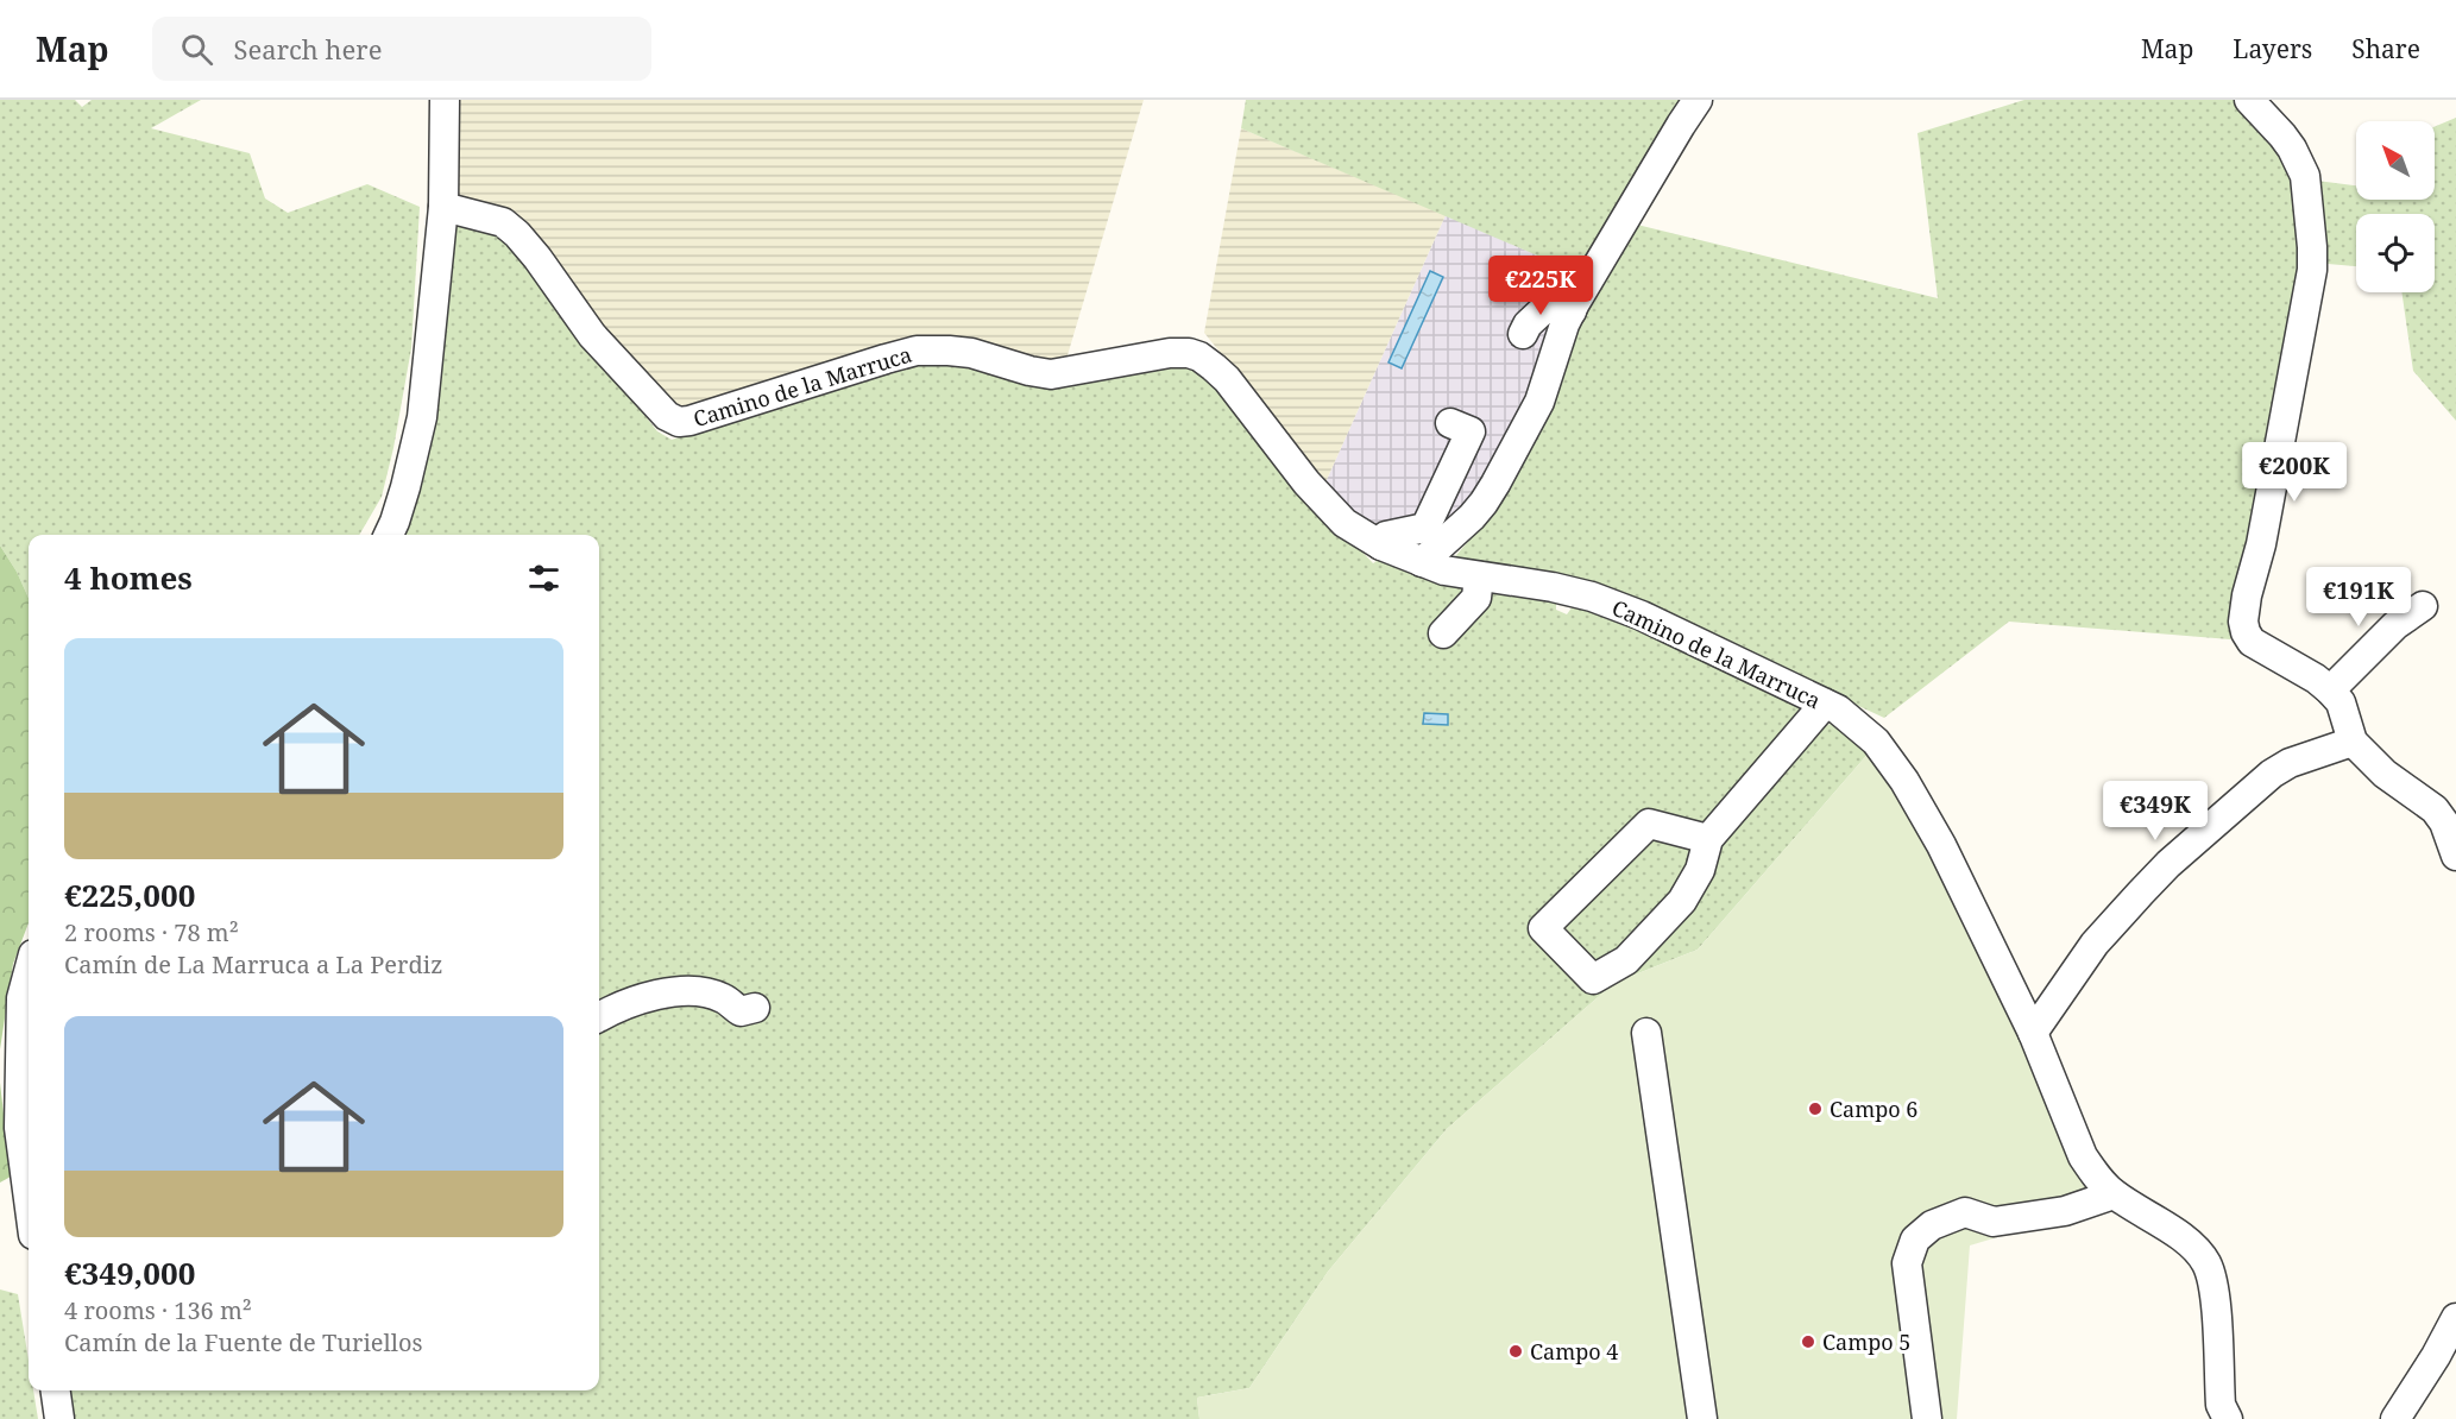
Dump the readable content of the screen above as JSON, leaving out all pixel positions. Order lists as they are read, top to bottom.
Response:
{
  "streets": {
    "street": ["Camino de la Marruca"]
  },
  "places": ["Campo 6", "Campo 5", "Campo 4"],
  "north": "top left",
  "page": {
    "header": "Map",
    "search": "Search here",
    "nav": ["Map", "Layers", "Share"],
    "price": [
      "€225K",
      "€200K",
      "€191K",
      "€349K"
    ],
    "heading": "4 homes",
    "list": [
      {
        "name": "€225,000",
        "note": "2 rooms · 78 m² · Camín de La Marruca a La Perdiz"
      },
      {
        "name": "€349,000",
        "note": "4 rooms · 136 m² · Camín de la Fuente de Turiellos"
      }
    ]
  }
}
